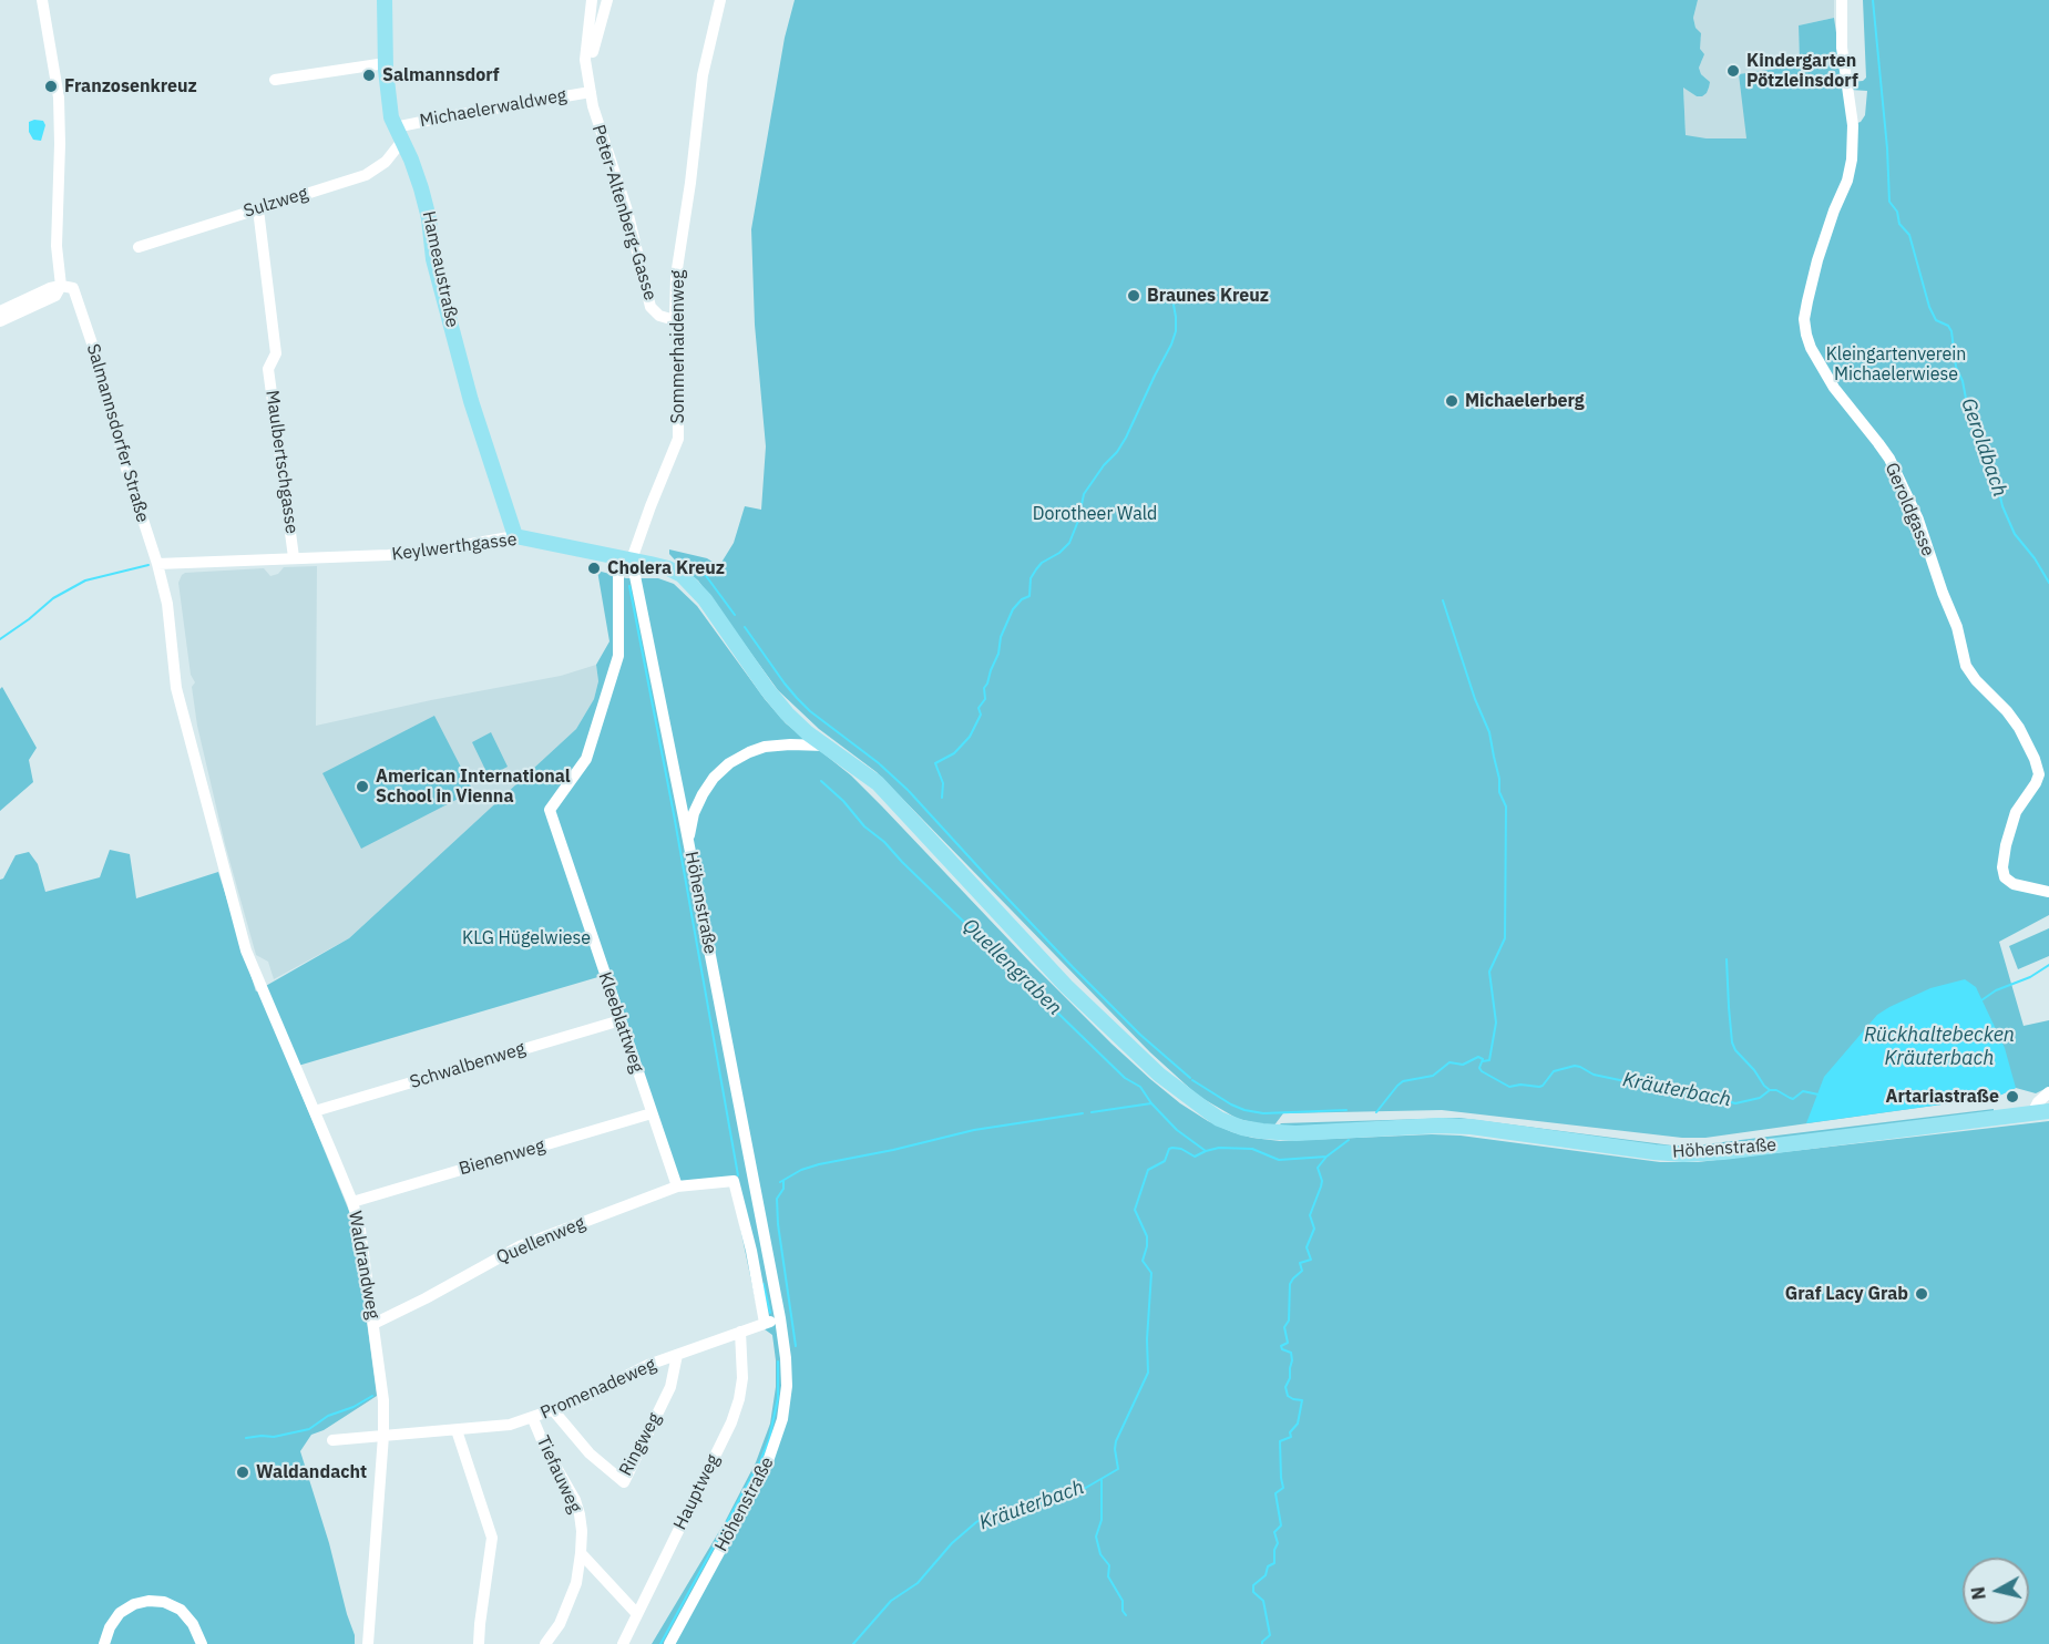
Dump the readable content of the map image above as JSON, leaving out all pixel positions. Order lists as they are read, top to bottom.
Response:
{
  "streets": {
    "main road": ["Hameaustraße", "Keylwerthgasse", "Höhenstraße"],
    "street": [
      "Michaelerwaldweg",
      "Sulzweg",
      "Peter-Altenberg-Gasse",
      "Sommerhaidenweg",
      "Salmannsdorfer Straße",
      "Maulbertschgasse",
      "Geroldgasse",
      "Kleeblattweg",
      "Schwalbenweg",
      "Bienenweg",
      "Quellenweg",
      "Waldrandweg",
      "Promenadeweg",
      "Ringweg",
      "Tiefauweg",
      "Hauptweg"
    ]
  },
  "crossings": [
    ["Michaelerwaldweg", "Sulzweg"],
    ["Michaelerwaldweg", "Peter-Altenberg-Gasse"],
    ["Michaelerwaldweg", "Hameaustraße"],
    ["Sulzweg", "Hameaustraße"],
    ["Sulzweg", "Maulbertschgasse"],
    ["Peter-Altenberg-Gasse", "Sommerhaidenweg"],
    ["Hameaustraße", "Keylwerthgasse"],
    ["Sommerhaidenweg", "Keylwerthgasse"],
    ["Sommerhaidenweg", "Kleeblattweg"],
    ["Salmannsdorfer Straße", "Keylwerthgasse"],
    ["Salmannsdorfer Straße", "Waldrandweg"],
    ["Maulbertschgasse", "Keylwerthgasse"],
    ["Keylwerthgasse", "Höhenstraße"],
    ["Keylwerthgasse", "Kleeblattweg"],
    ["Höhenstraße", "Promenadeweg"],
    ["Kleeblattweg", "Schwalbenweg"],
    ["Kleeblattweg", "Bienenweg"],
    ["Kleeblattweg", "Quellenweg"],
    ["Schwalbenweg", "Waldrandweg"],
    ["Bienenweg", "Waldrandweg"],
    ["Quellenweg", "Waldrandweg"],
    ["Waldrandweg", "Promenadeweg"],
    ["Promenadeweg", "Ringweg"],
    ["Promenadeweg", "Tiefauweg"],
    ["Promenadeweg", "Hauptweg"]
  ],
  "water": [
    "Geroldbach",
    "Quellengraben",
    "Rückhaltebecken Kräuterbach",
    "Kräuterbach"
  ],
  "parks": ["Kleingartenverein Michaelerwiese", "Dorotheer Wald", "KLG Hügelwiese"],
  "places": [
    "Kindergarten Pötzleinsdorf",
    "Salmannsdorf",
    "Franzosenkreuz",
    "Braunes Kreuz",
    "Michaelerberg",
    "Cholera Kreuz",
    "American International School in Vienna",
    "Artariastraße",
    "Graf Lacy Grab",
    "Waldandacht"
  ],
  "north": "left"
}
